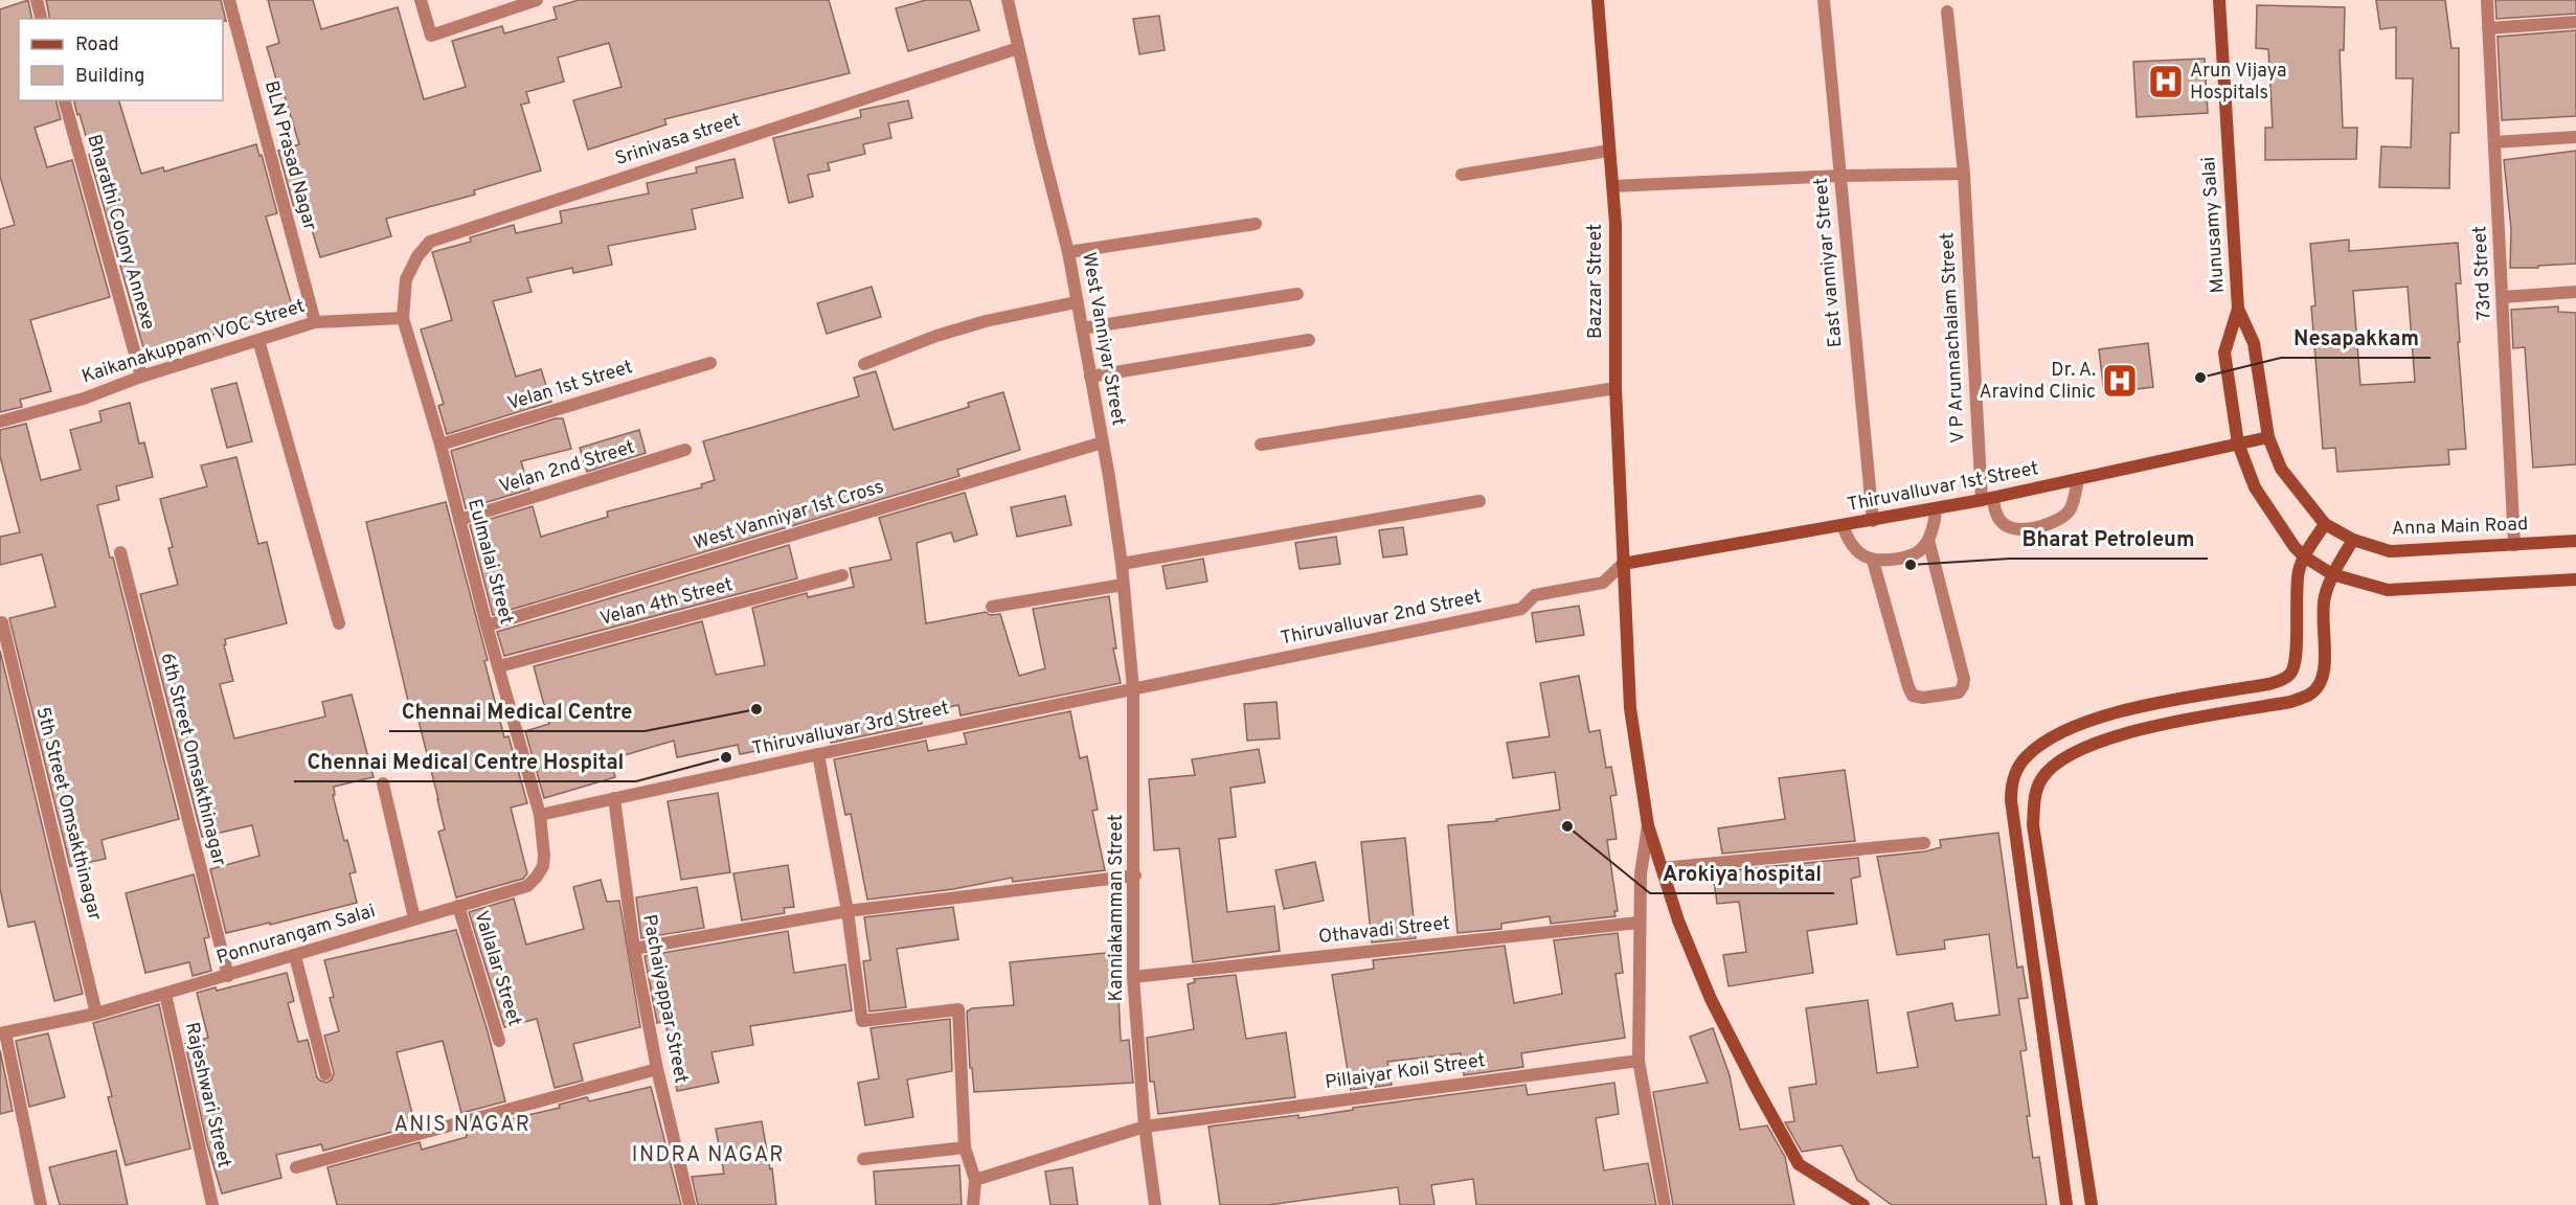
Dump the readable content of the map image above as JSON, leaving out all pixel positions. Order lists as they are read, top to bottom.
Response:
{
  "streets": {
    "street": [
      "Srinivasa street",
      "BLN Prasad Nagar",
      "Munusamy Salai",
      "Bharathi Colony Annexe",
      "East vanniyar Street",
      "73rd Street",
      "Bazzar Street",
      "V P Arunnachalam Street",
      "West Vanniyar Street",
      "Kaikanakuppam VOC Street",
      "Velan 1st Street",
      "Velan 2nd Street",
      "Thiruvalluvar 1st Street",
      "West Vanniyar 1st Cross",
      "Anna Main Road",
      "Eulmalai Street",
      "Velan 4th Street",
      "Thiruvalluvar 2nd Street",
      "Thiruvalluvar 3rd Street",
      "6th Street Omsakthinagar",
      "5th Street Omsakthinagar",
      "Kanniakamman Street",
      "Othavadi Street",
      "Ponnurangam Salai",
      "Vallalar Street",
      "Pachaiyappar Street",
      "Pillaiyar Koil Street",
      "Rajeshwari Street"
    ]
  },
  "crossings": [
    ["Srinivasa street", "West Vanniyar Street"],
    ["Srinivasa street", "Kaikanakuppam VOC Street"],
    ["Srinivasa street", "Eulmalai Street"],
    ["BLN Prasad Nagar", "Kaikanakuppam VOC Street"],
    ["Munusamy Salai", "Thiruvalluvar 1st Street"],
    ["Munusamy Salai", "Anna Main Road"],
    ["Bharathi Colony Annexe", "Kaikanakuppam VOC Street"],
    ["East vanniyar Street", "Thiruvalluvar 1st Street"],
    ["73rd Street", "Anna Main Road"],
    ["Bazzar Street", "Thiruvalluvar 1st Street"],
    ["Bazzar Street", "Thiruvalluvar 2nd Street"],
    ["V P Arunnachalam Street", "Thiruvalluvar 1st Street"],
    ["West Vanniyar Street", "West Vanniyar 1st Cross"],
    ["West Vanniyar Street", "Thiruvalluvar 2nd Street"],
    ["West Vanniyar Street", "Thiruvalluvar 3rd Street"],
    ["West Vanniyar Street", "Kanniakamman Street"],
    ["Kaikanakuppam VOC Street", "Eulmalai Street"],
    ["Velan 1st Street", "Eulmalai Street"],
    ["Velan 2nd Street", "Eulmalai Street"],
    ["Thiruvalluvar 1st Street", "Anna Main Road"],
    ["Thiruvalluvar 1st Street", "Thiruvalluvar 2nd Street"],
    ["West Vanniyar 1st Cross", "Eulmalai Street"],
    ["Eulmalai Street", "Velan 4th Street"],
    ["Eulmalai Street", "Thiruvalluvar 3rd Street"],
    ["Eulmalai Street", "Ponnurangam Salai"],
    ["Thiruvalluvar 2nd Street", "Thiruvalluvar 3rd Street"],
    ["Thiruvalluvar 2nd Street", "Kanniakamman Street"],
    ["Thiruvalluvar 3rd Street", "Kanniakamman Street"],
    ["Thiruvalluvar 3rd Street", "Ponnurangam Salai"],
    ["Thiruvalluvar 3rd Street", "Pachaiyappar Street"],
    ["6th Street Omsakthinagar", "Ponnurangam Salai"],
    ["5th Street Omsakthinagar", "Ponnurangam Salai"],
    ["Kanniakamman Street", "Othavadi Street"],
    ["Kanniakamman Street", "Pillaiyar Koil Street"],
    ["Ponnurangam Salai", "Vallalar Street"],
    ["Ponnurangam Salai", "Rajeshwari Street"]
  ],
  "districts": ["ANIS NAGAR", "INDRA NAGAR"],
  "places": {
    "hospital": ["Arun Vijaya Hospitals", "Dr. A. Aravind Clinic"],
    "other": [
      "Nesapakkam",
      "Bharat Petroleum",
      "Chennai Medical Centre",
      "Chennai Medical Centre Hospital",
      "Arokiya hospital"
    ]
  },
  "legend": ["Road", "Building"]
}
